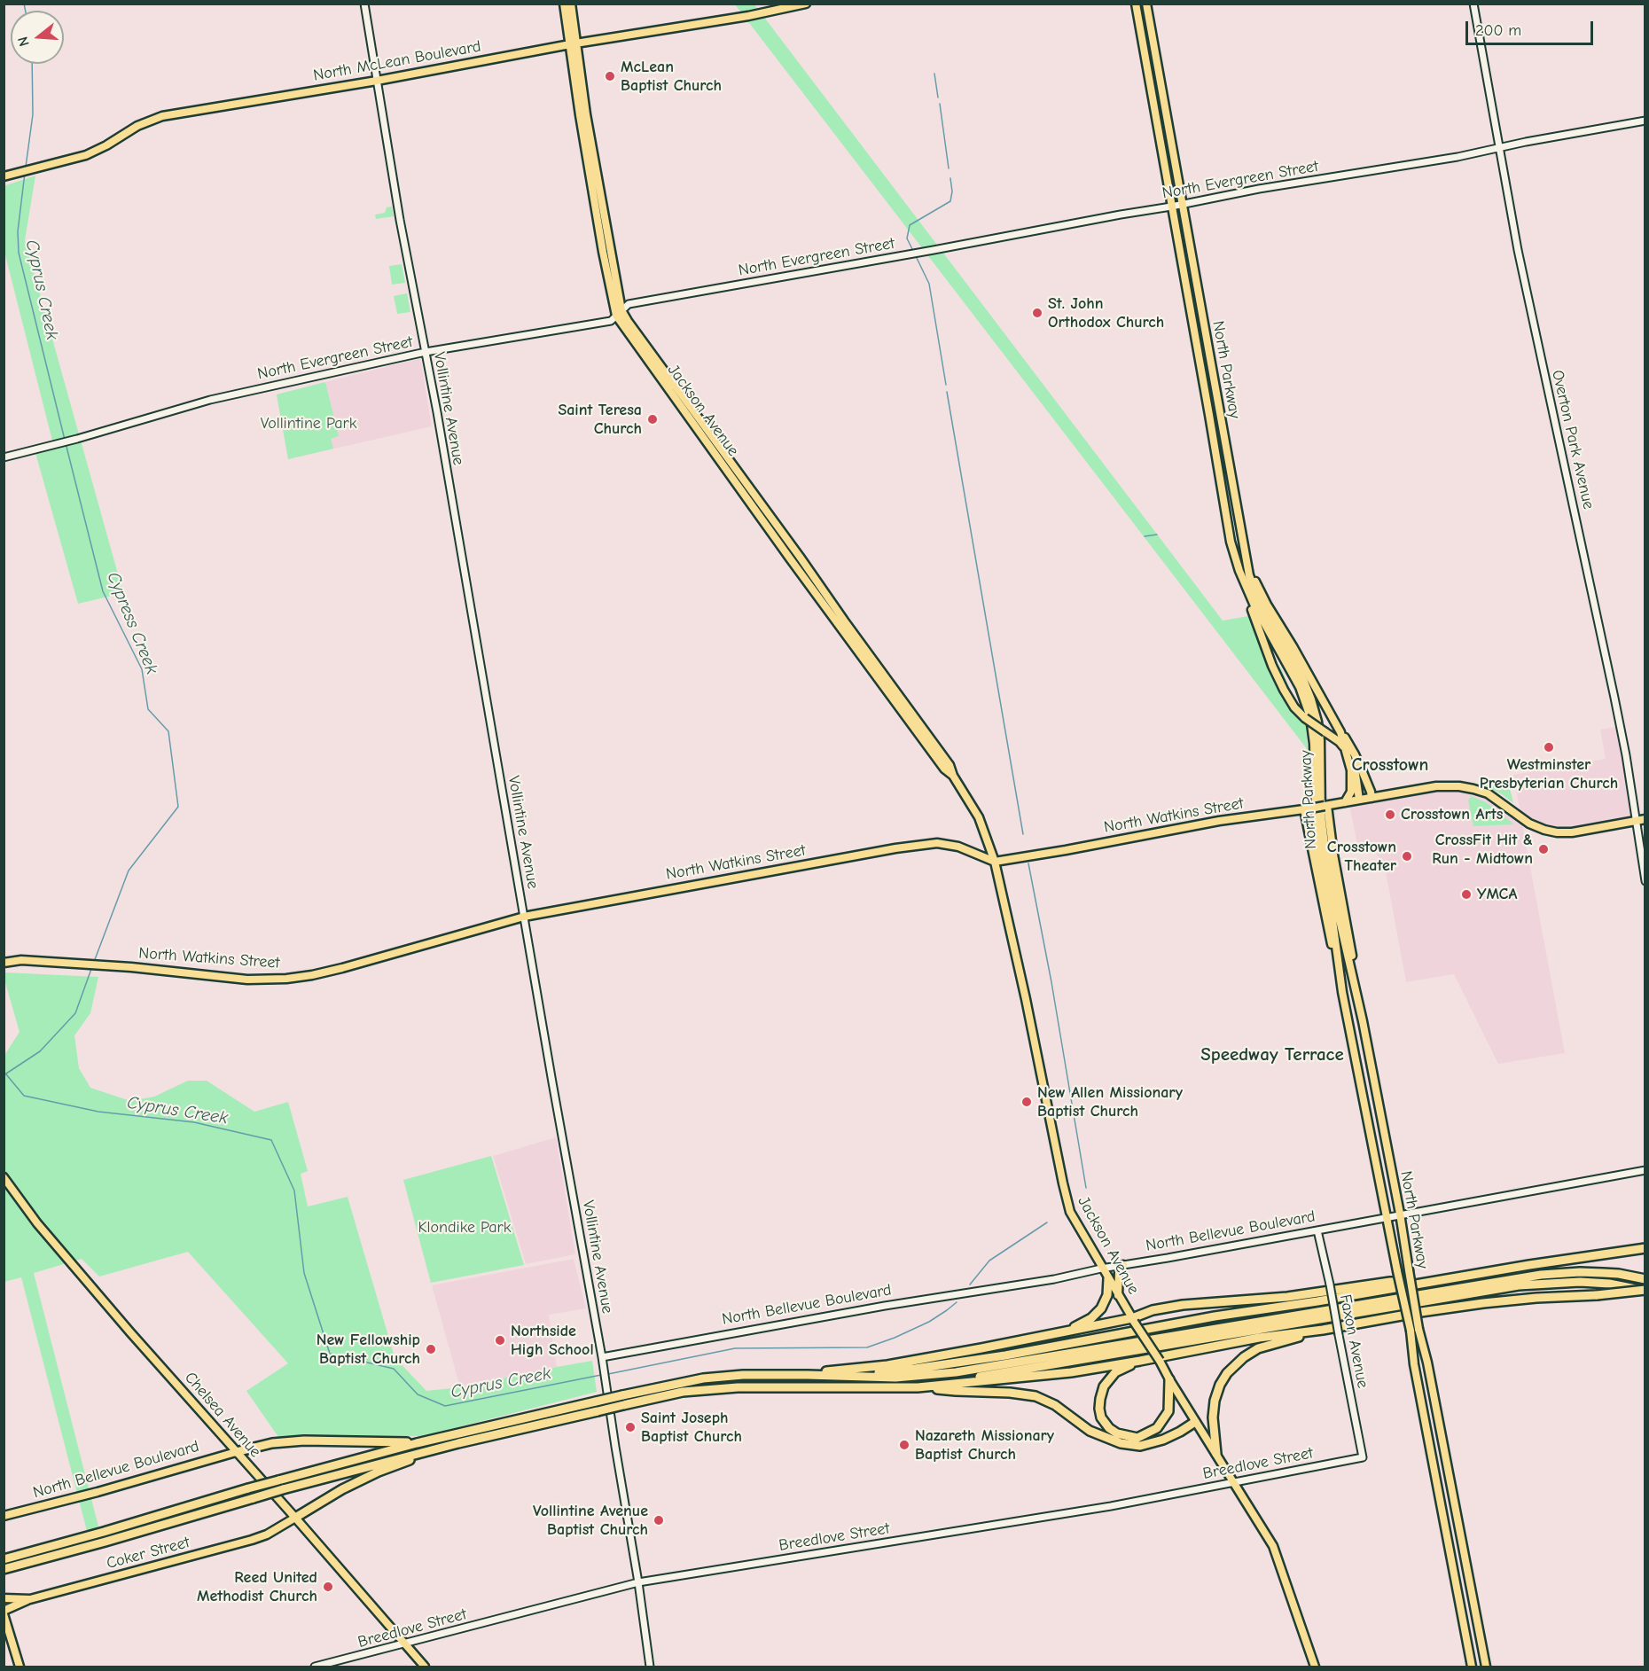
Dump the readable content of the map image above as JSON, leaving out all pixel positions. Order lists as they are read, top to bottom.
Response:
{
  "streets": {
    "main road": [
      "North McLean Boulevard",
      "North Parkway",
      "Jackson Avenue",
      "North Watkins Street",
      "North Bellevue Boulevard",
      "Chelsea Avenue",
      "Coker Street"
    ],
    "street": [
      "North Evergreen Street",
      "Vollintine Avenue",
      "Overton Park Avenue",
      "Faxon Avenue",
      "Breedlove Street"
    ]
  },
  "crossings": [
    ["North McLean Boulevard", "Vollintine Avenue"],
    ["North McLean Boulevard", "Jackson Avenue"],
    ["North Evergreen Street", "North Parkway"],
    ["North Evergreen Street", "Vollintine Avenue"],
    ["North Evergreen Street", "Jackson Avenue"],
    ["North Evergreen Street", "Overton Park Avenue"],
    ["North Parkway", "North Bellevue Boulevard"],
    ["Vollintine Avenue", "North Watkins Street"],
    ["Vollintine Avenue", "North Bellevue Boulevard"],
    ["Vollintine Avenue", "Breedlove Street"],
    ["Jackson Avenue", "North Watkins Street"],
    ["Jackson Avenue", "North Bellevue Boulevard"],
    ["Jackson Avenue", "Breedlove Street"],
    ["Overton Park Avenue", "North Watkins Street"],
    ["North Bellevue Boulevard", "Faxon Avenue"],
    ["North Bellevue Boulevard", "Chelsea Avenue"],
    ["Faxon Avenue", "Breedlove Street"],
    ["Chelsea Avenue", "Breedlove Street"],
    ["Chelsea Avenue", "Coker Street"]
  ],
  "districts": ["Crosstown", "Speedway Terrace"],
  "water": ["Cyprus Creek", "Cypress Creek"],
  "parks": ["Vollintine Park", "Klondike Park"],
  "places": [
    "McLean Baptist Church",
    "St. John Orthodox Church",
    "Saint Teresa Church",
    "Westminster Presbyterian Church",
    "Crosstown Arts",
    "CrossFit Hit & Run - Midtown",
    "Crosstown Theater",
    "YMCA",
    "New Allen Missionary Baptist Church",
    "Northside High School",
    "New Fellowship Baptist Church",
    "Saint Joseph Baptist Church",
    "Nazareth Missionary Baptist Church",
    "Vollintine Avenue Baptist Church",
    "Reed United Methodist Church"
  ],
  "scale_bar": "200 m",
  "north": "left"
}
